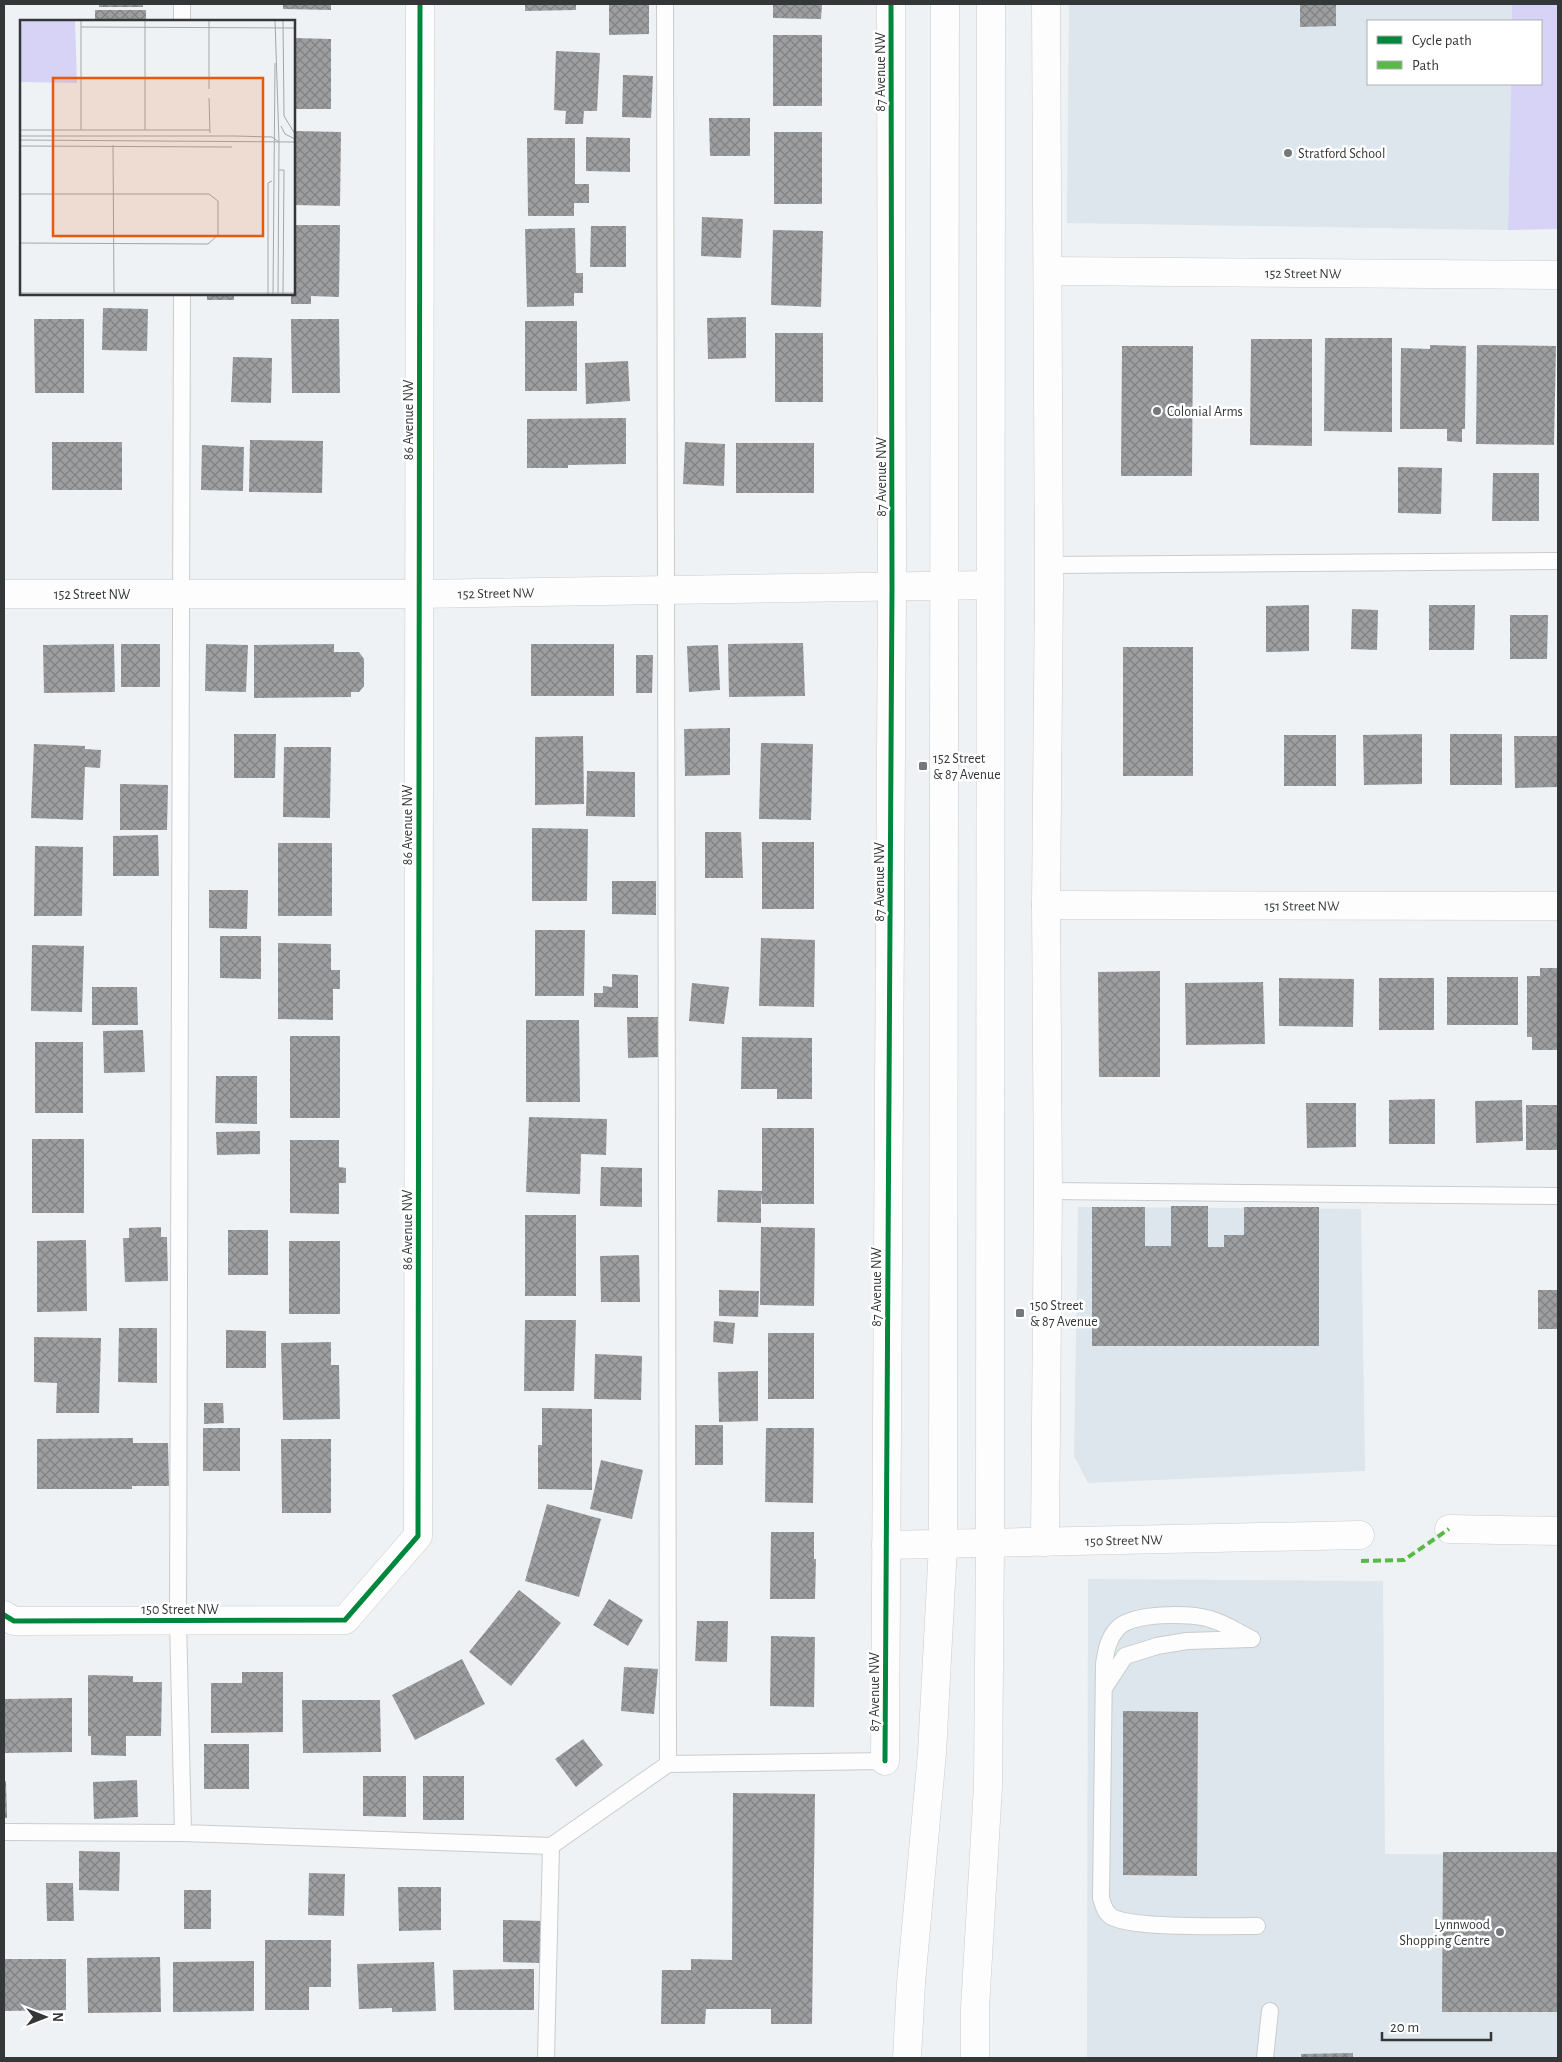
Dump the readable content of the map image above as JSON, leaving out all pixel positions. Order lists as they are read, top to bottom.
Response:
{
  "streets": {
    "street": [
      "87 Avenue NW",
      "152 Street NW",
      "86 Avenue NW",
      "151 Street NW",
      "150 Street NW"
    ]
  },
  "crossings": [
    ["87 Avenue NW", "152 Street NW"],
    ["87 Avenue NW", "150 Street NW"],
    ["152 Street NW", "86 Avenue NW"],
    ["86 Avenue NW", "150 Street NW"]
  ],
  "places": {
    "other": ["Stratford School", "Colonial Arms", "Lynnwood Shopping Centre"],
    "transit": ["152 Street & 87 Avenue", "150 Street & 87 Avenue"]
  },
  "legend": ["Cycle path", "Path"],
  "scale_bar": "20 m",
  "north": "right"
}
